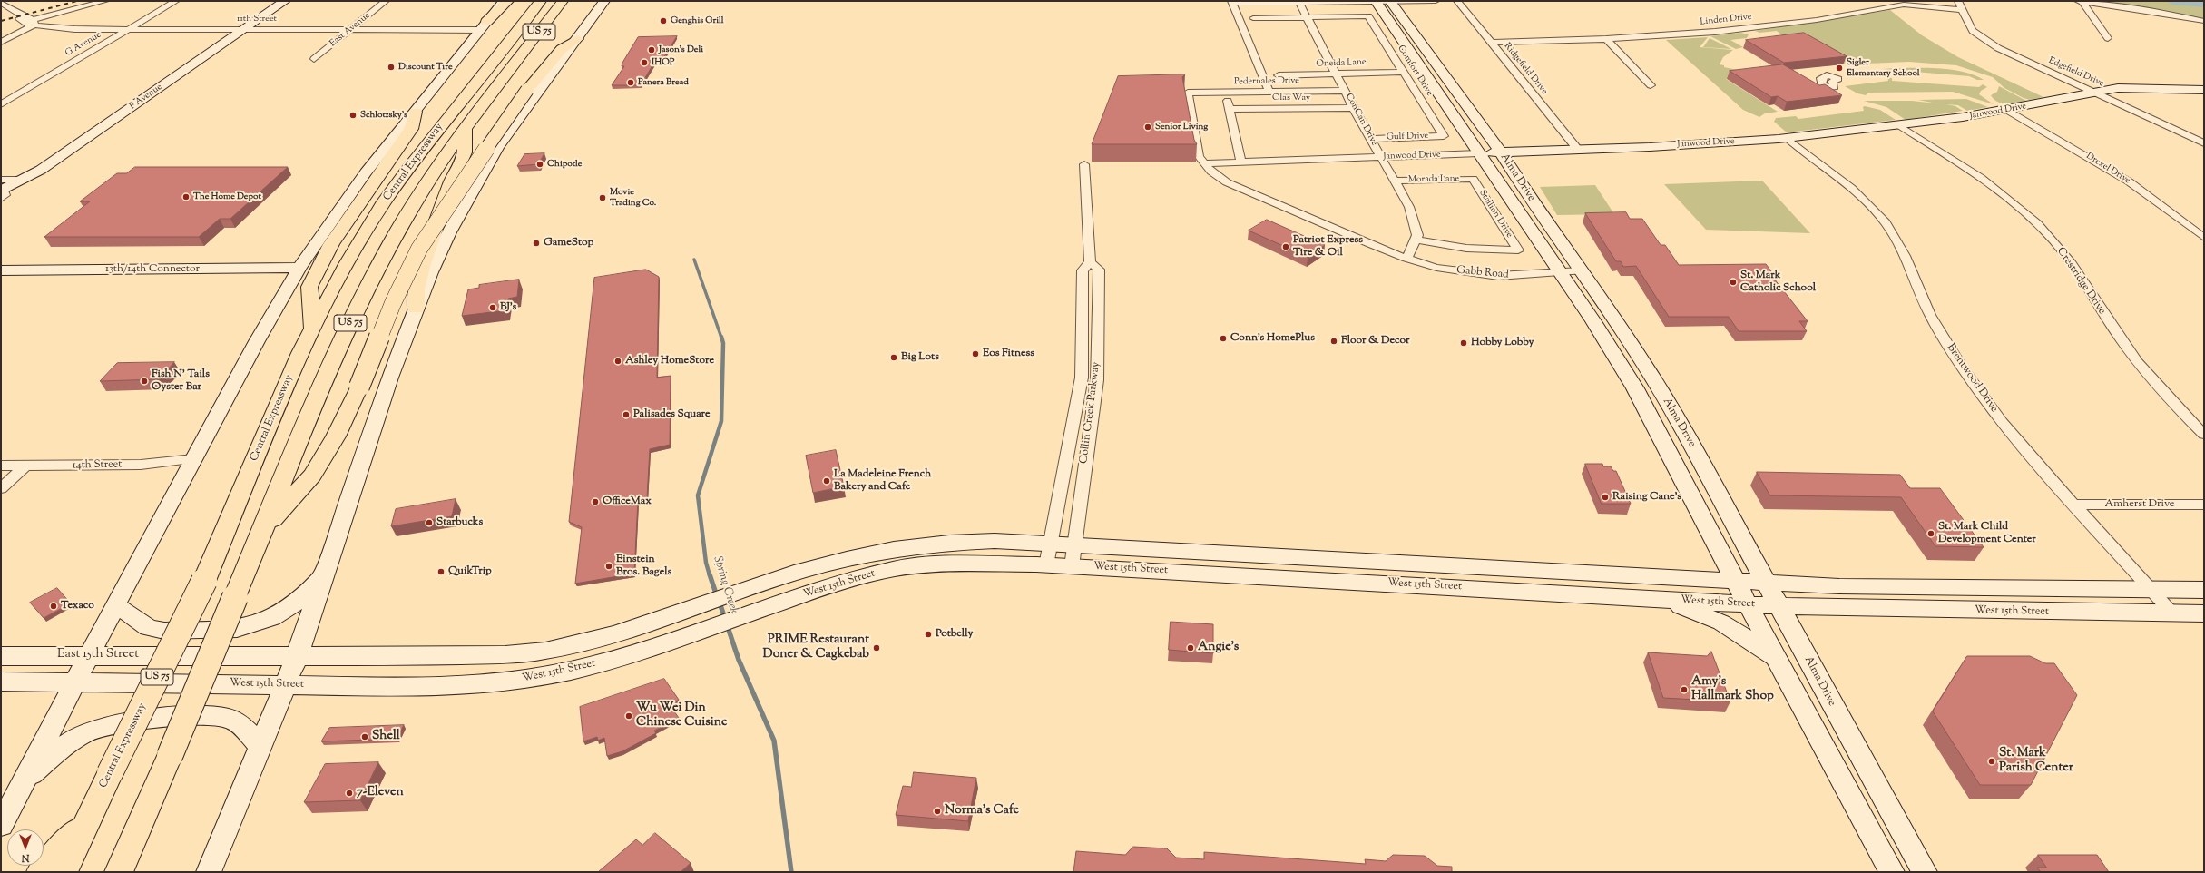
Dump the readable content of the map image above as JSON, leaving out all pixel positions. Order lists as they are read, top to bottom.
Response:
{
  "streets": {
    "highway": ["US 75", "Central Expressway"],
    "main road": [
      "F Avenue",
      "Janwood Drive",
      "Alma Drive",
      "13th/14th Connector",
      "West 15th Street",
      "East 15th Street"
    ],
    "street": [
      "11th Street",
      "Linden Drive",
      "East Avenue",
      "G Avenue",
      "Oneida Lane",
      "Ridgefield Drive",
      "Comfort Drive",
      "Edgefield Drive",
      "Pedernales Drive",
      "Olas Way",
      "ConCan Drive",
      "Gulf Drive",
      "Drexel Drive",
      "Morada Lane",
      "Stallion Drive",
      "Gabb Road",
      "Crestridge Drive",
      "Brentwood Drive",
      "Collin Creek Parkway",
      "14th Street",
      "Amherst Drive"
    ]
  },
  "crossings": [
    ["11th Street", "East Avenue"],
    ["11th Street", "G Avenue"],
    ["11th Street", "F Avenue"],
    ["Linden Drive", "Ridgefield Drive"],
    ["Linden Drive", "Edgefield Drive"],
    ["Oneida Lane", "Comfort Drive"],
    ["Oneida Lane", "ConCan Drive"],
    ["Ridgefield Drive", "Janwood Drive"],
    ["Comfort Drive", "ConCan Drive"],
    ["Comfort Drive", "Gulf Drive"],
    ["Edgefield Drive", "Janwood Drive"],
    ["Pedernales Drive", "Janwood Drive"],
    ["Pedernales Drive", "ConCan Drive"],
    ["Pedernales Drive", "Gabb Road"],
    ["Olas Way", "Janwood Drive"],
    ["Olas Way", "ConCan Drive"],
    ["Janwood Drive", "ConCan Drive"],
    ["Janwood Drive", "Drexel Drive"],
    ["Janwood Drive", "Alma Drive"],
    ["Janwood Drive", "Gabb Road"],
    ["Janwood Drive", "Crestridge Drive"],
    ["Janwood Drive", "Brentwood Drive"],
    ["ConCan Drive", "Gulf Drive"],
    ["ConCan Drive", "Morada Lane"],
    ["ConCan Drive", "Stallion Drive"],
    ["ConCan Drive", "Gabb Road"],
    ["Alma Drive", "Gabb Road"],
    ["Alma Drive", "West 15th Street"],
    ["Morada Lane", "Stallion Drive"],
    ["Brentwood Drive", "Amherst Drive"],
    ["Brentwood Drive", "West 15th Street"],
    ["Collin Creek Parkway", "West 15th Street"],
    ["West 15th Street", "East 15th Street"]
  ],
  "water": ["Spring Creek"],
  "places": [
    "Genghis Grill",
    "Jason's Deli",
    "IHOP",
    "Discount Tire",
    "Sigler Elementary School",
    "Panera Bread",
    "Schlotzsky's",
    "Senior Living",
    "Chipotle",
    "The Home Depot",
    "Movie Trading Co.",
    "GameStop",
    "Patriot Express Tire & Oil",
    "St. Mark Catholic School",
    "BJ's",
    "Conn's HomePlus",
    "Floor & Decor",
    "Hobby Lobby",
    "Eos Fitness",
    "Big Lots",
    "Ashley HomeStore",
    "Fish N' Tails Oyster Bar",
    "Palisades Square",
    "La Madeleine French Bakery and Cafe",
    "Raising Cane's",
    "OfficeMax",
    "Starbucks",
    "St. Mark Child Development Center",
    "Einstein Bros. Bagels",
    "QuikTrip",
    "Texaco",
    "Potbelly",
    "PRIME Restaurant Doner & Cagkebab",
    "Angie's",
    "Amy's Hallmark Shop",
    "Wu Wei Din Chinese Cuisine",
    "Shell",
    "St. Mark Parish Center",
    "7-Eleven",
    "Norma's Cafe"
  ],
  "north": "bottom"
}
